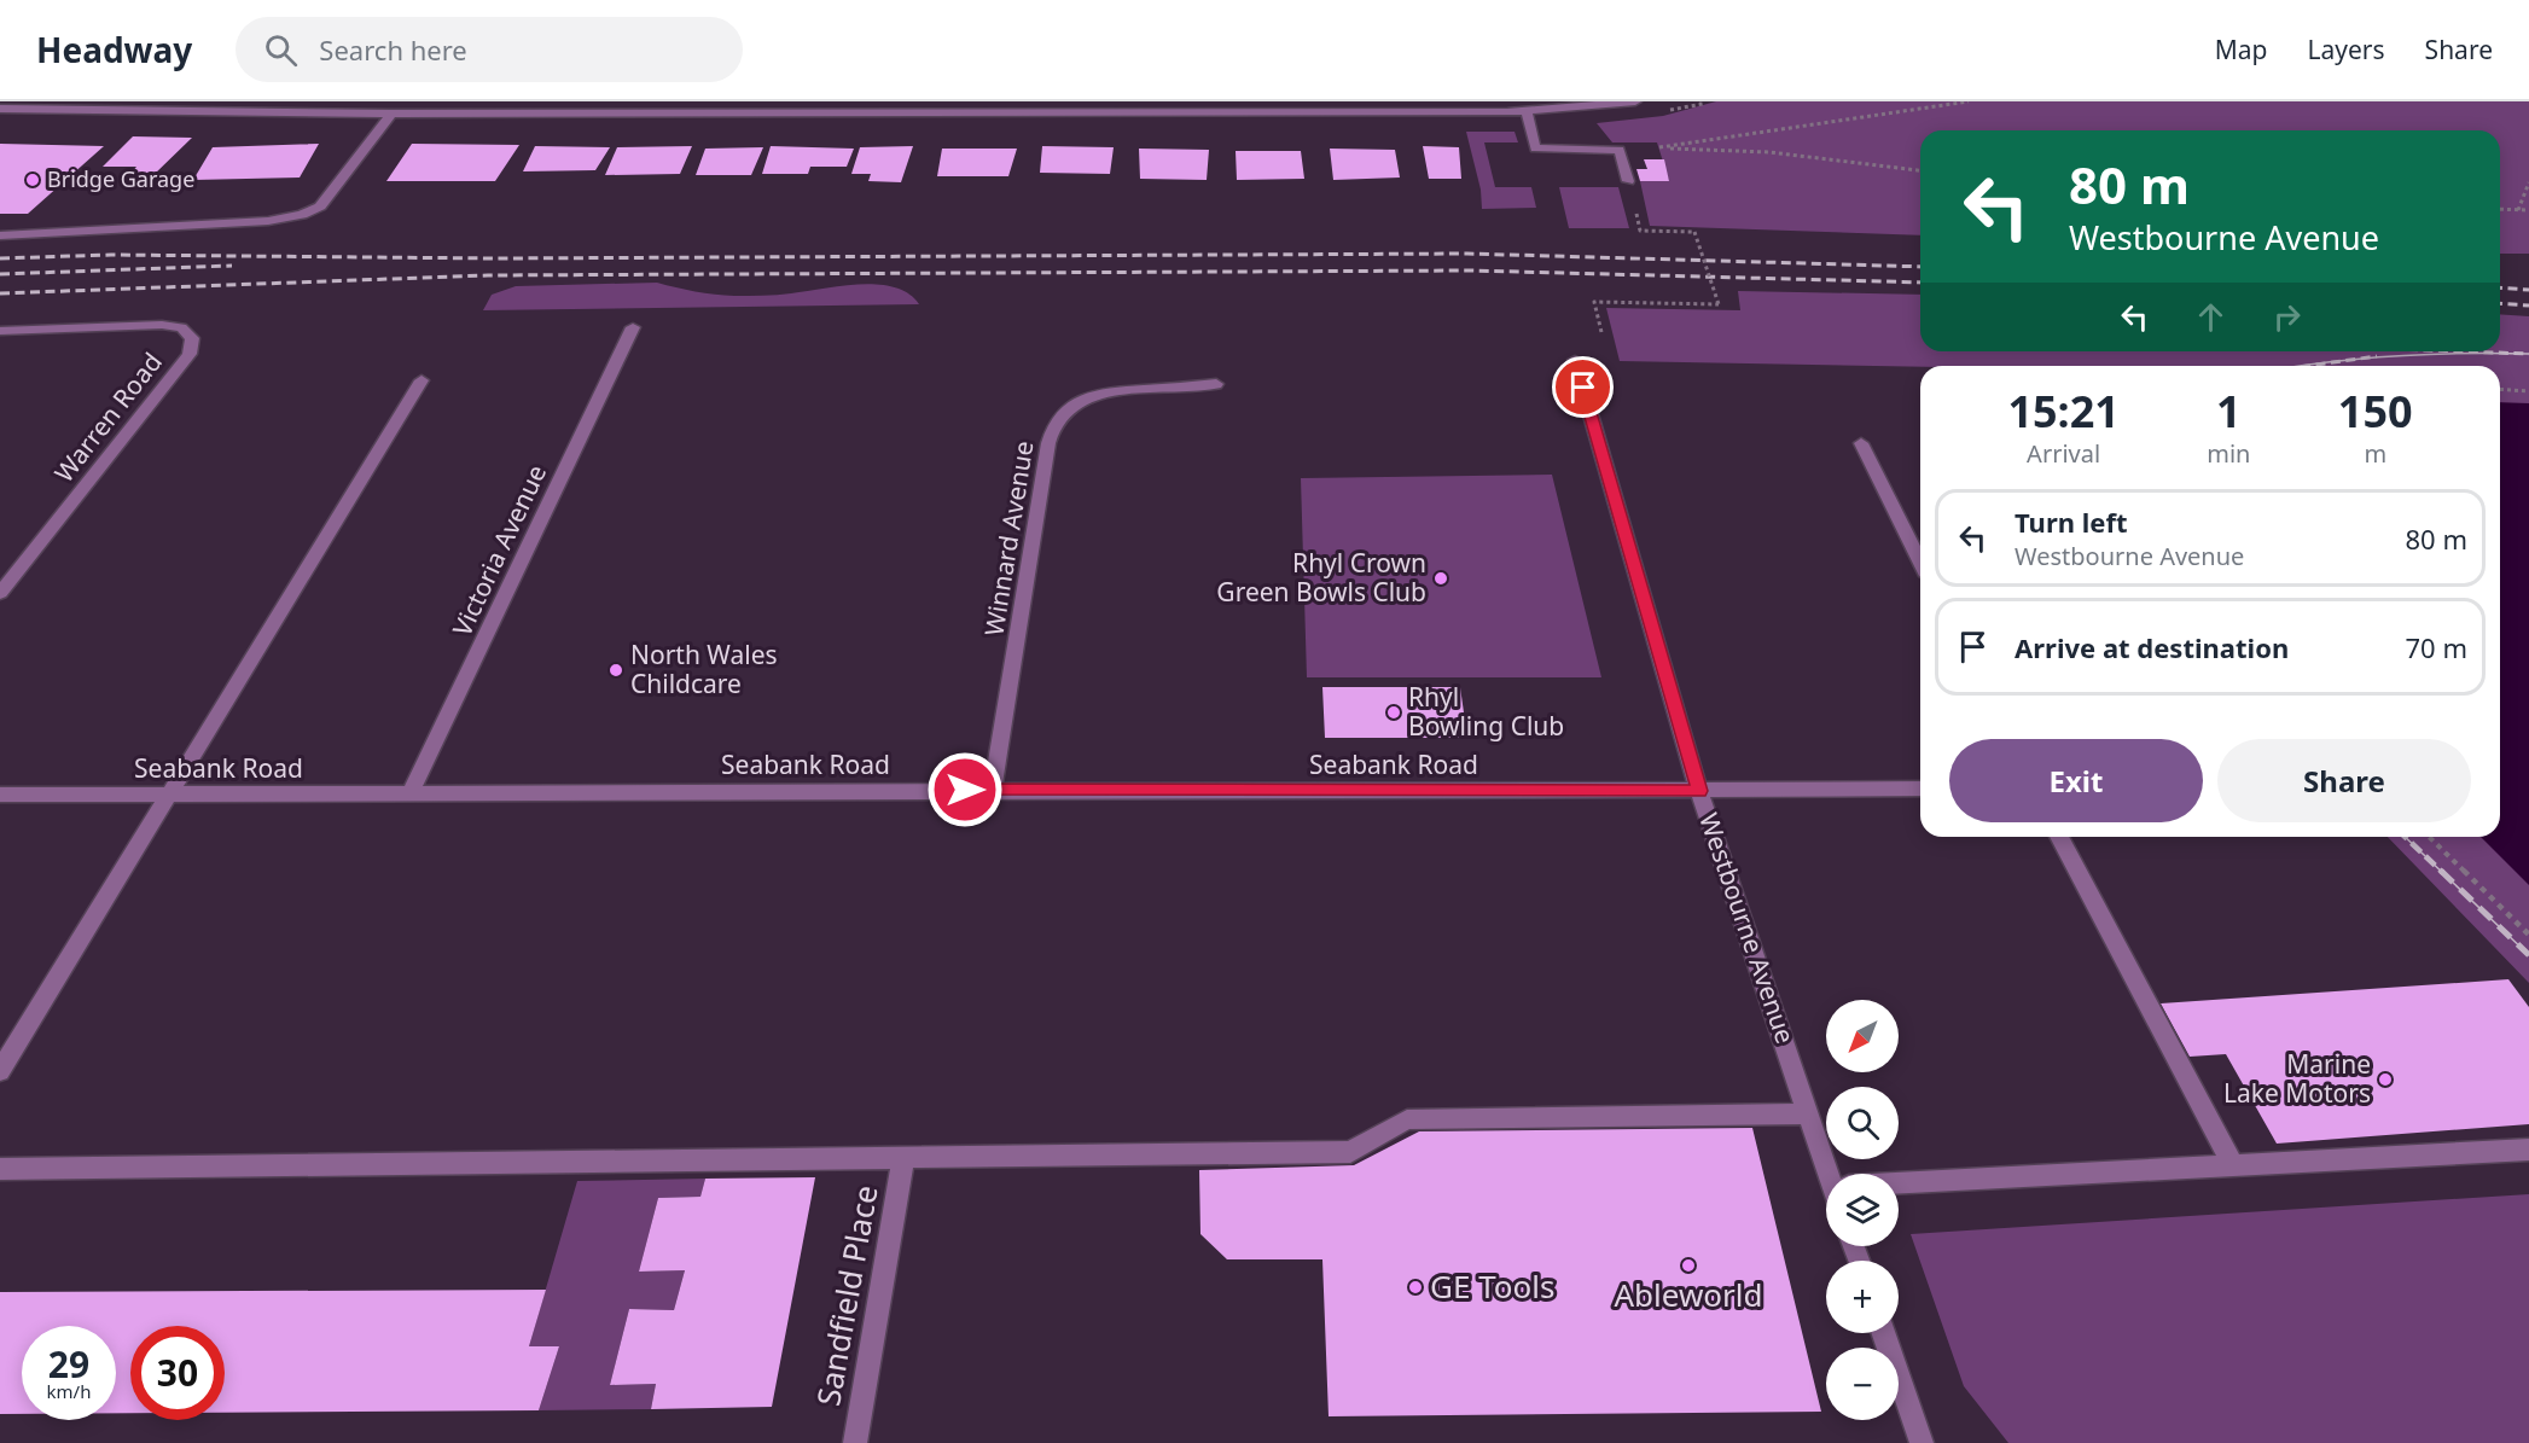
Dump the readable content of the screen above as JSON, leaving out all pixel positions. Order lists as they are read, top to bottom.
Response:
{
  "streets": {
    "street": [
      "Warren Road",
      "Winnard Avenue",
      "Victoria Avenue",
      "Seabank Road",
      "Westbourne Avenue",
      "Sandfield Place"
    ]
  },
  "crossings": [
    ["Winnard Avenue", "Seabank Road"],
    ["Victoria Avenue", "Seabank Road"],
    ["Seabank Road", "Westbourne Avenue"]
  ],
  "places": [
    "Bridge Garage",
    "Rhyl Crown Green Bowls Club",
    "North Wales Childcare",
    "Rhyl Bowling Club",
    "Marine Lake Motors",
    "Ableworld",
    "GE Tools"
  ],
  "north": "bottom left",
  "page": {
    "header": "Headway",
    "search": "Search here",
    "nav": ["Map", "Layers", "Share"],
    "turn": ["80 m", "Westbourne Avenue"],
    "eta": [
      "15:21",
      "Arrival",
      "1",
      "min",
      "150",
      "m"
    ],
    "list": [
      {
        "name": "Turn left",
        "note": "Westbourne Avenue",
        "value": "80 m"
      },
      {
        "name": "Arrive at destination",
        "value": "70 m"
      }
    ],
    "buttons": ["Exit", "Share"],
    "map_buttons": ["+", "−"],
    "speed": "29 km/h",
    "limit": "30"
  }
}
